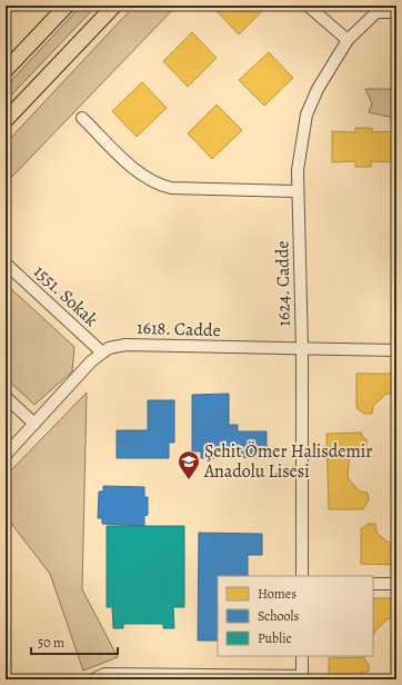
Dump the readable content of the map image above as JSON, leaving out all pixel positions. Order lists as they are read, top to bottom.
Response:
{
  "streets": {
    "street": ["1624. Cadde", "1551. Sokak", "1618. Cadde"]
  },
  "crossings": [
    ["1624. Cadde", "1618. Cadde"],
    ["1551. Sokak", "1618. Cadde"]
  ],
  "places": {
    "school or university": ["Şehit Ömer Halisdemir Anadolu Lisesi"]
  },
  "legend": ["Homes", "Schools", "Public"],
  "scale_bar": "50 m"
}
